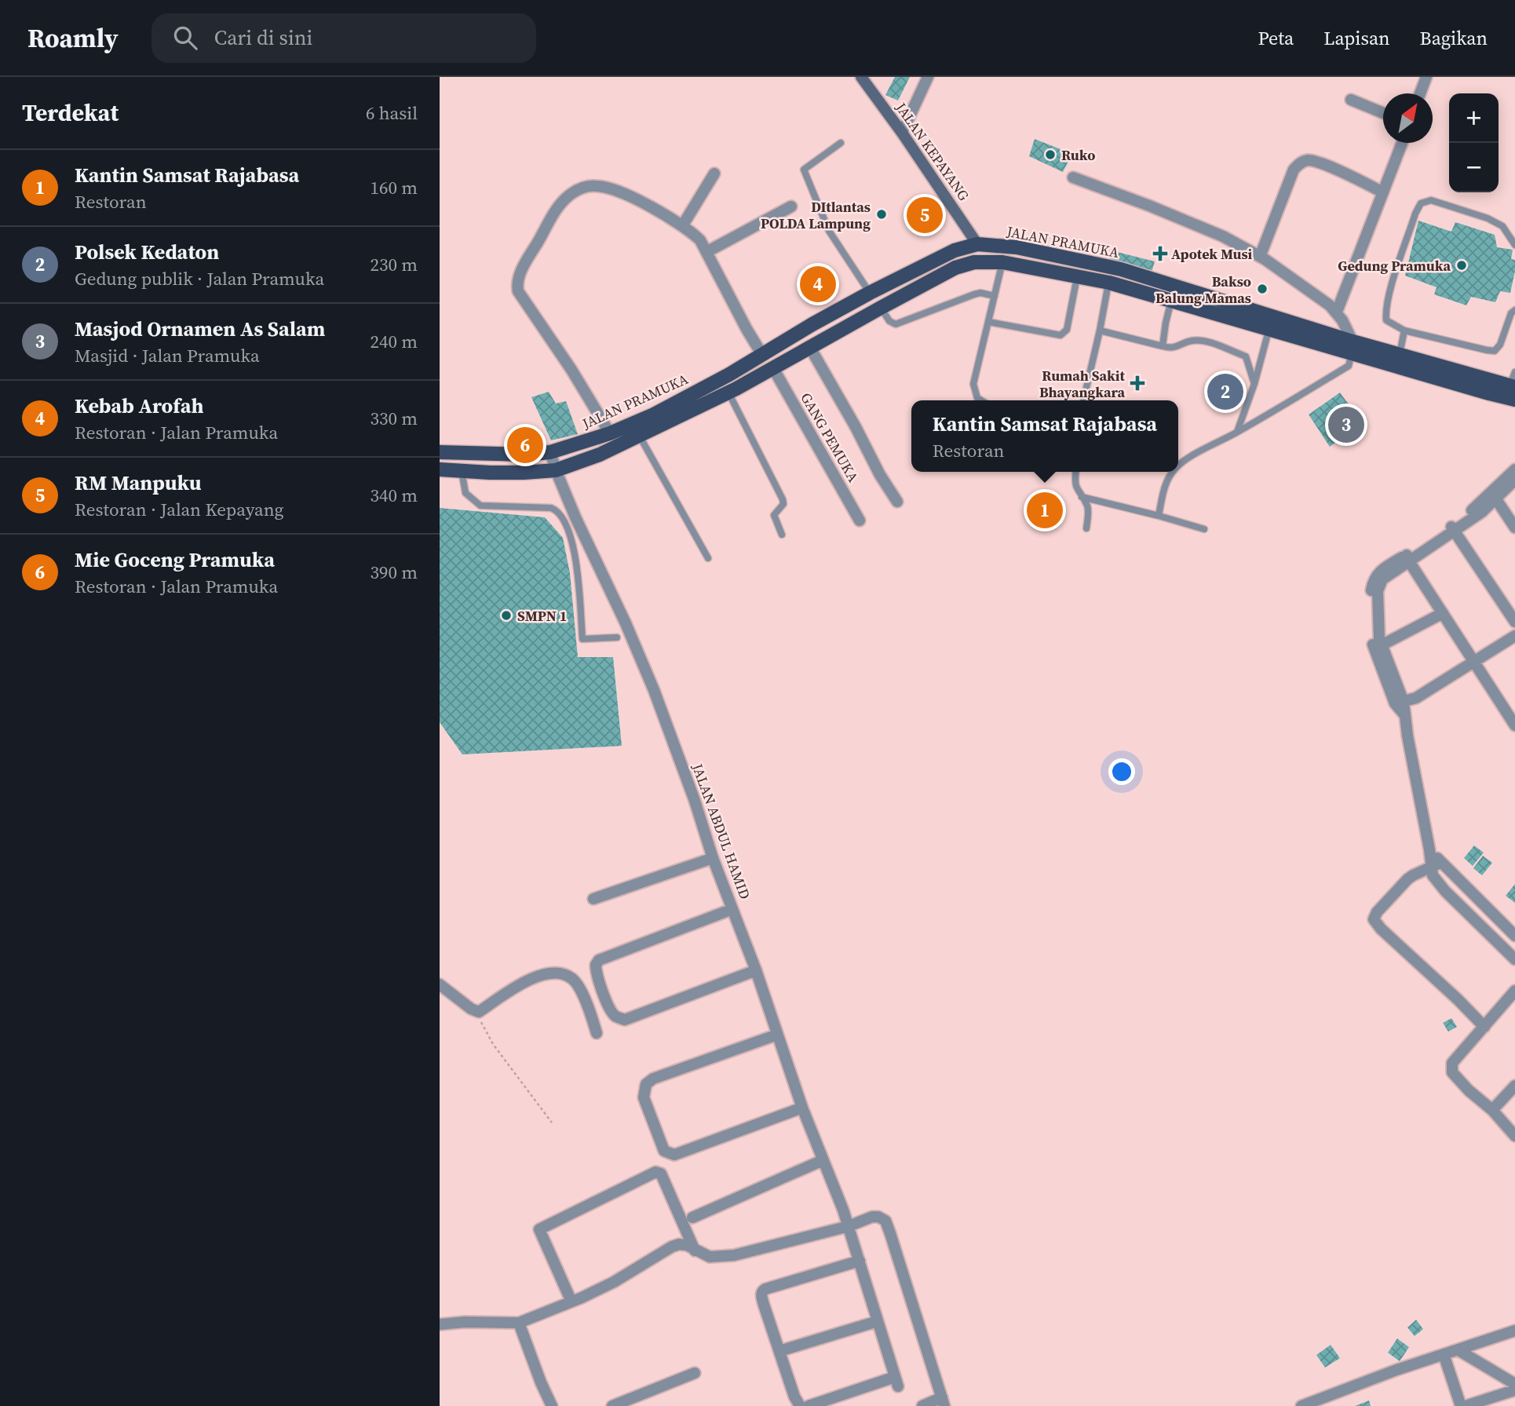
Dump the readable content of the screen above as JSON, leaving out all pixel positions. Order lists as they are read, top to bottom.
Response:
{
  "streets": {
    "main road": ["JALAN PRAMUKA"],
    "street": ["JALAN KEPAYANG", "GANG PEMUKA", "JALAN ABDUL HAMID"]
  },
  "crossings": [
    ["JALAN KEPAYANG", "JALAN PRAMUKA"],
    ["JALAN PRAMUKA", "GANG PEMUKA"],
    ["JALAN PRAMUKA", "JALAN ABDUL HAMID"]
  ],
  "places": {
    "other": [
      "Ruko",
      "DItlantas POLDA Lampung",
      "Gedung Pramuka",
      "Bakso Balung Mamas",
      "SMPN 1"
    ],
    "health": ["Apotek Musi", "Rumah Sakit Bhayangkara"]
  },
  "north": "top right",
  "page": {
    "header": "Roamly",
    "search": "Cari di sini",
    "nav": ["Peta", "Lapisan", "Bagikan"],
    "heading": ["Terdekat", "6 hasil"],
    "map_buttons": ["+", "−"],
    "list": [
      {
        "mark": "1",
        "name": "Kantin Samsat Rajabasa",
        "note": "Restoran",
        "value": "160 m"
      },
      {
        "mark": "2",
        "name": "Polsek Kedaton",
        "note": "Gedung publik · Jalan Pramuka",
        "value": "230 m"
      },
      {
        "mark": "3",
        "name": "Masjod Ornamen As Salam",
        "note": "Masjid · Jalan Pramuka",
        "value": "240 m"
      },
      {
        "mark": "4",
        "name": "Kebab Arofah",
        "note": "Restoran · Jalan Pramuka",
        "value": "330 m"
      },
      {
        "mark": "5",
        "name": "RM Manpuku",
        "note": "Restoran · Jalan Kepayang",
        "value": "340 m"
      },
      {
        "mark": "6",
        "name": "Mie Goceng Pramuka",
        "note": "Restoran · Jalan Pramuka",
        "value": "390 m"
      }
    ],
    "pins": [
      "5",
      "4",
      "2",
      "3",
      "6",
      "1"
    ],
    "popup": ["Kantin Samsat Rajabasa", "Restoran"]
  }
}
